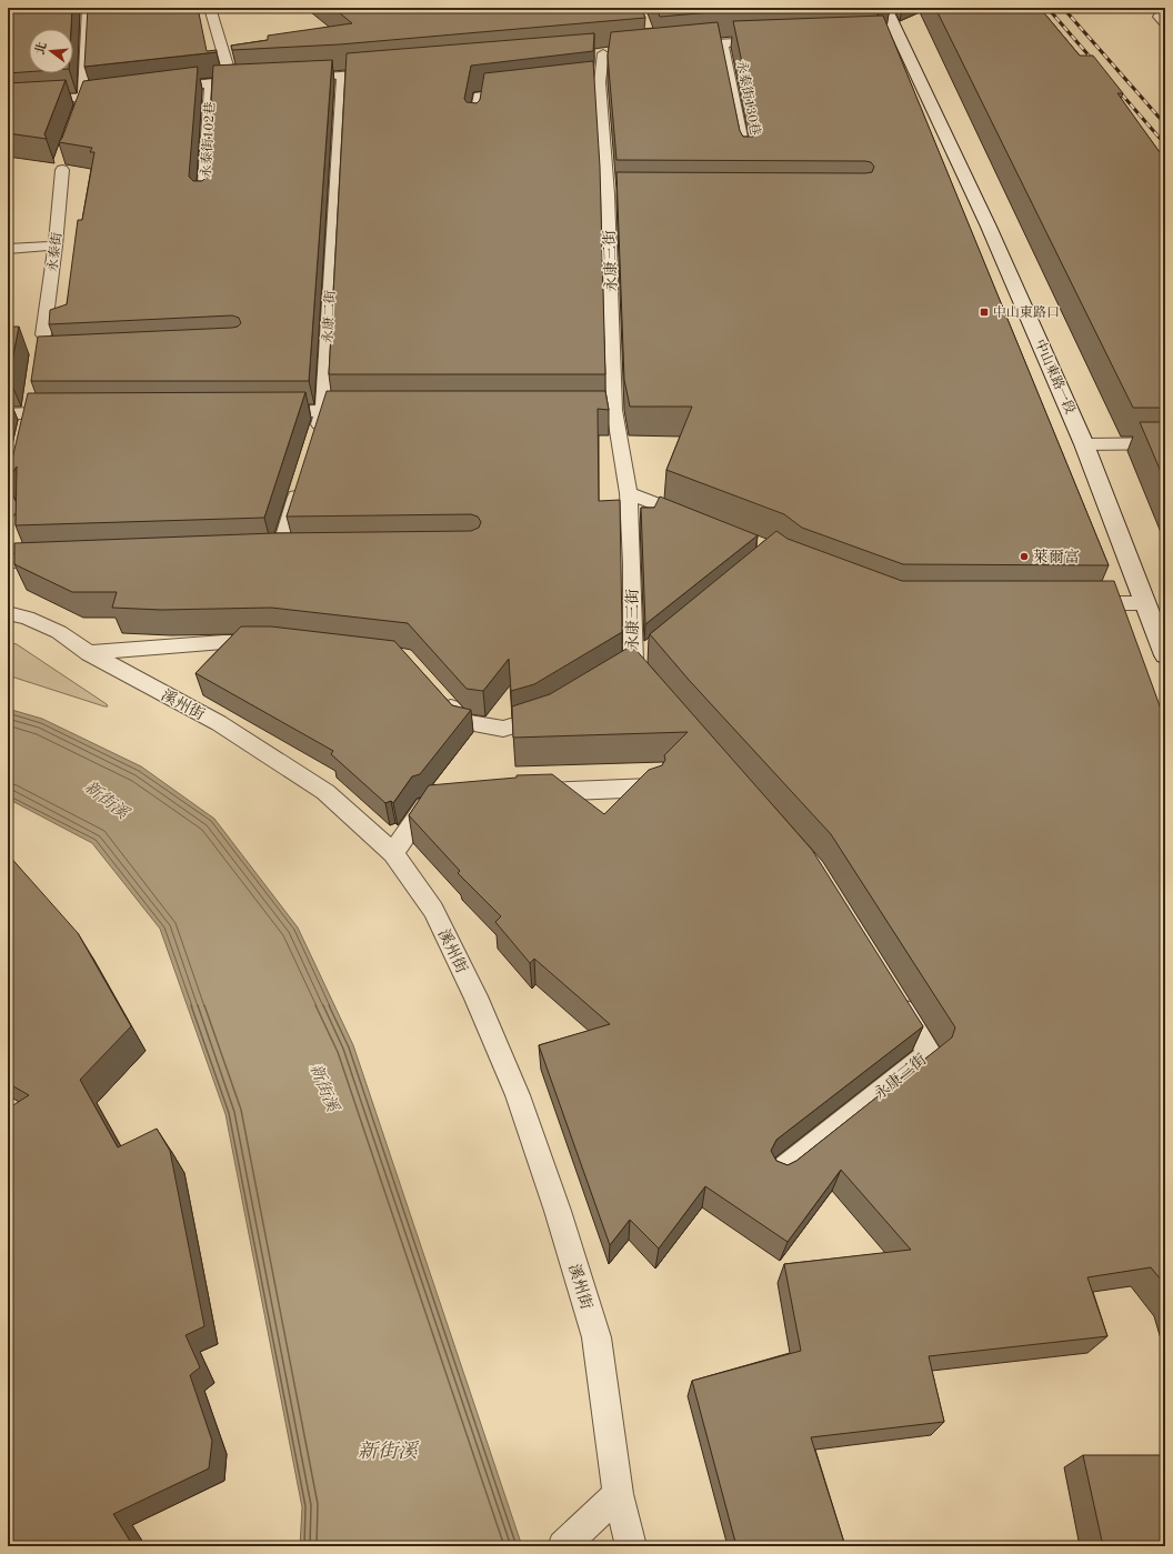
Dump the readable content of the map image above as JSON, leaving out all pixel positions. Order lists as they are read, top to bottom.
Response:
{
  "streets": {
    "main road": ["中山東路一段"],
    "lane": [
      "永泰街130巷",
      "永泰街102巷",
      "永泰街",
      "永康三街",
      "永康二街",
      "溪州街"
    ]
  },
  "water": ["新街溪"],
  "places": {
    "transit": ["中山東路口"],
    "other": ["萊爾富"]
  },
  "north": "left"
}
